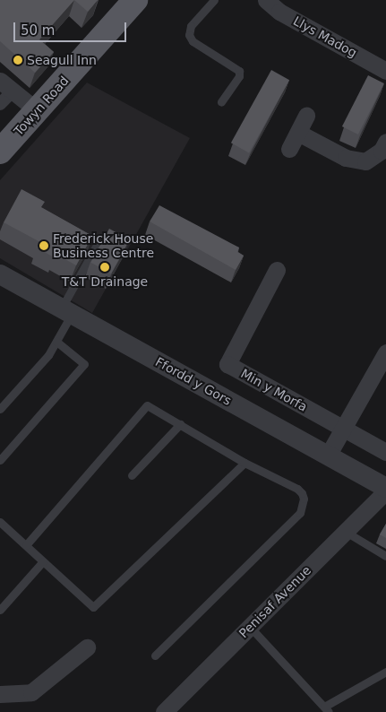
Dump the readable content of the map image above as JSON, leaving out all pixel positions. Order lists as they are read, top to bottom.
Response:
{
  "streets": {
    "main road": ["Towyn Road"],
    "street": [
      "Llys Madog",
      "Ffordd y Gors",
      "Min y Morfa",
      "Penisaf Avenue"
    ]
  },
  "places": ["Seagull Inn", "Frederick House Business Centre", "T&T Drainage"],
  "scale_bar": "50 m"
}
